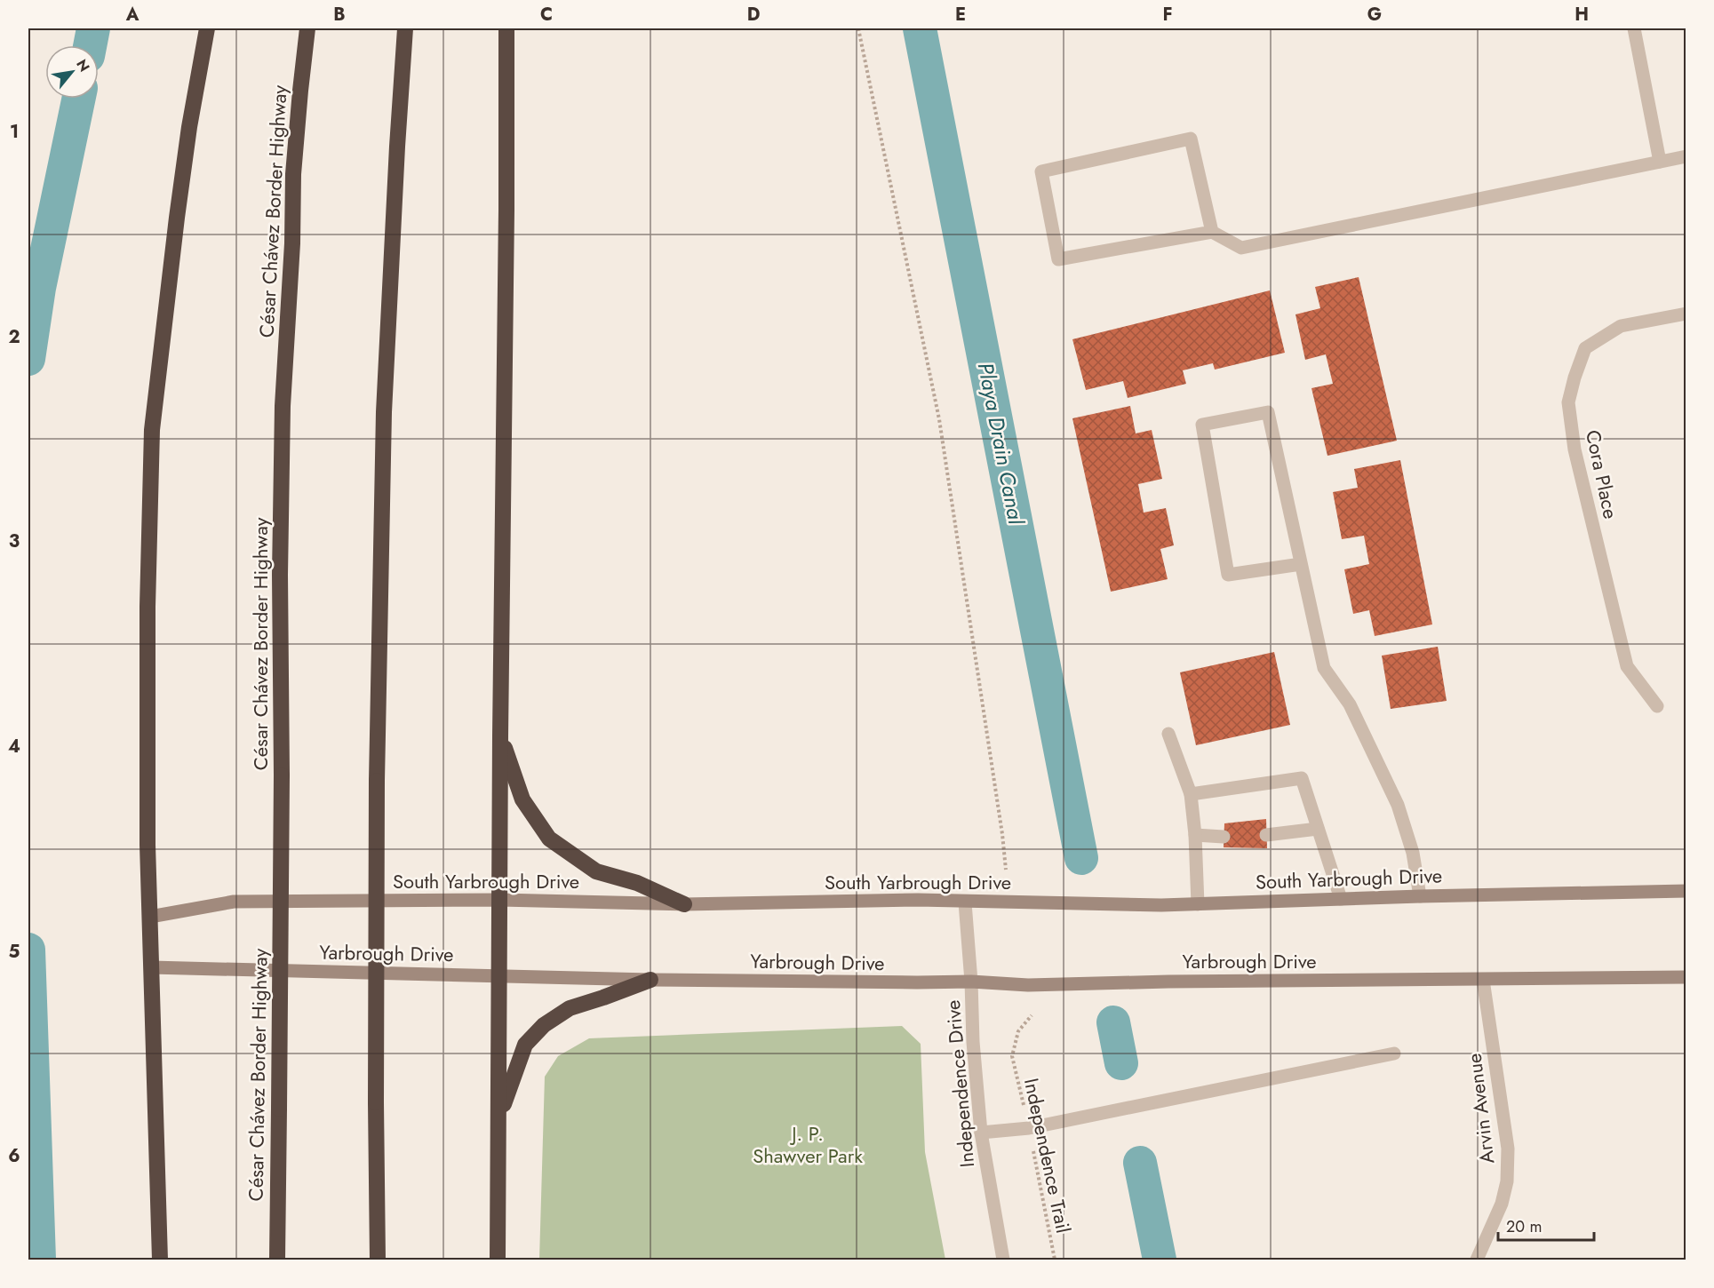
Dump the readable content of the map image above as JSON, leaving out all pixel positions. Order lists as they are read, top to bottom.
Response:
{
  "streets": {
    "highway": ["César Chávez Border Highway"],
    "main road": ["South Yarbrough Drive", "Yarbrough Drive"],
    "street": ["Cora Place", "Independence Drive", "Arvin Avenue"],
    "path": ["Independence Trail"]
  },
  "crossings": [
    ["South Yarbrough Drive", "Independence Drive"],
    ["Yarbrough Drive", "Independence Drive"],
    ["Yarbrough Drive", "Arvin Avenue"]
  ],
  "water": ["Playa Drain Canal"],
  "parks": ["J. P. Shawver Park"],
  "scale_bar": "20 m",
  "north": "top right",
  "grid": {
    "columns": [
      "A",
      "B",
      "C",
      "D",
      "E",
      "F",
      "G",
      "H"
    ],
    "rows": [
      "1",
      "2",
      "3",
      "4",
      "5",
      "6"
    ]
  }
}
